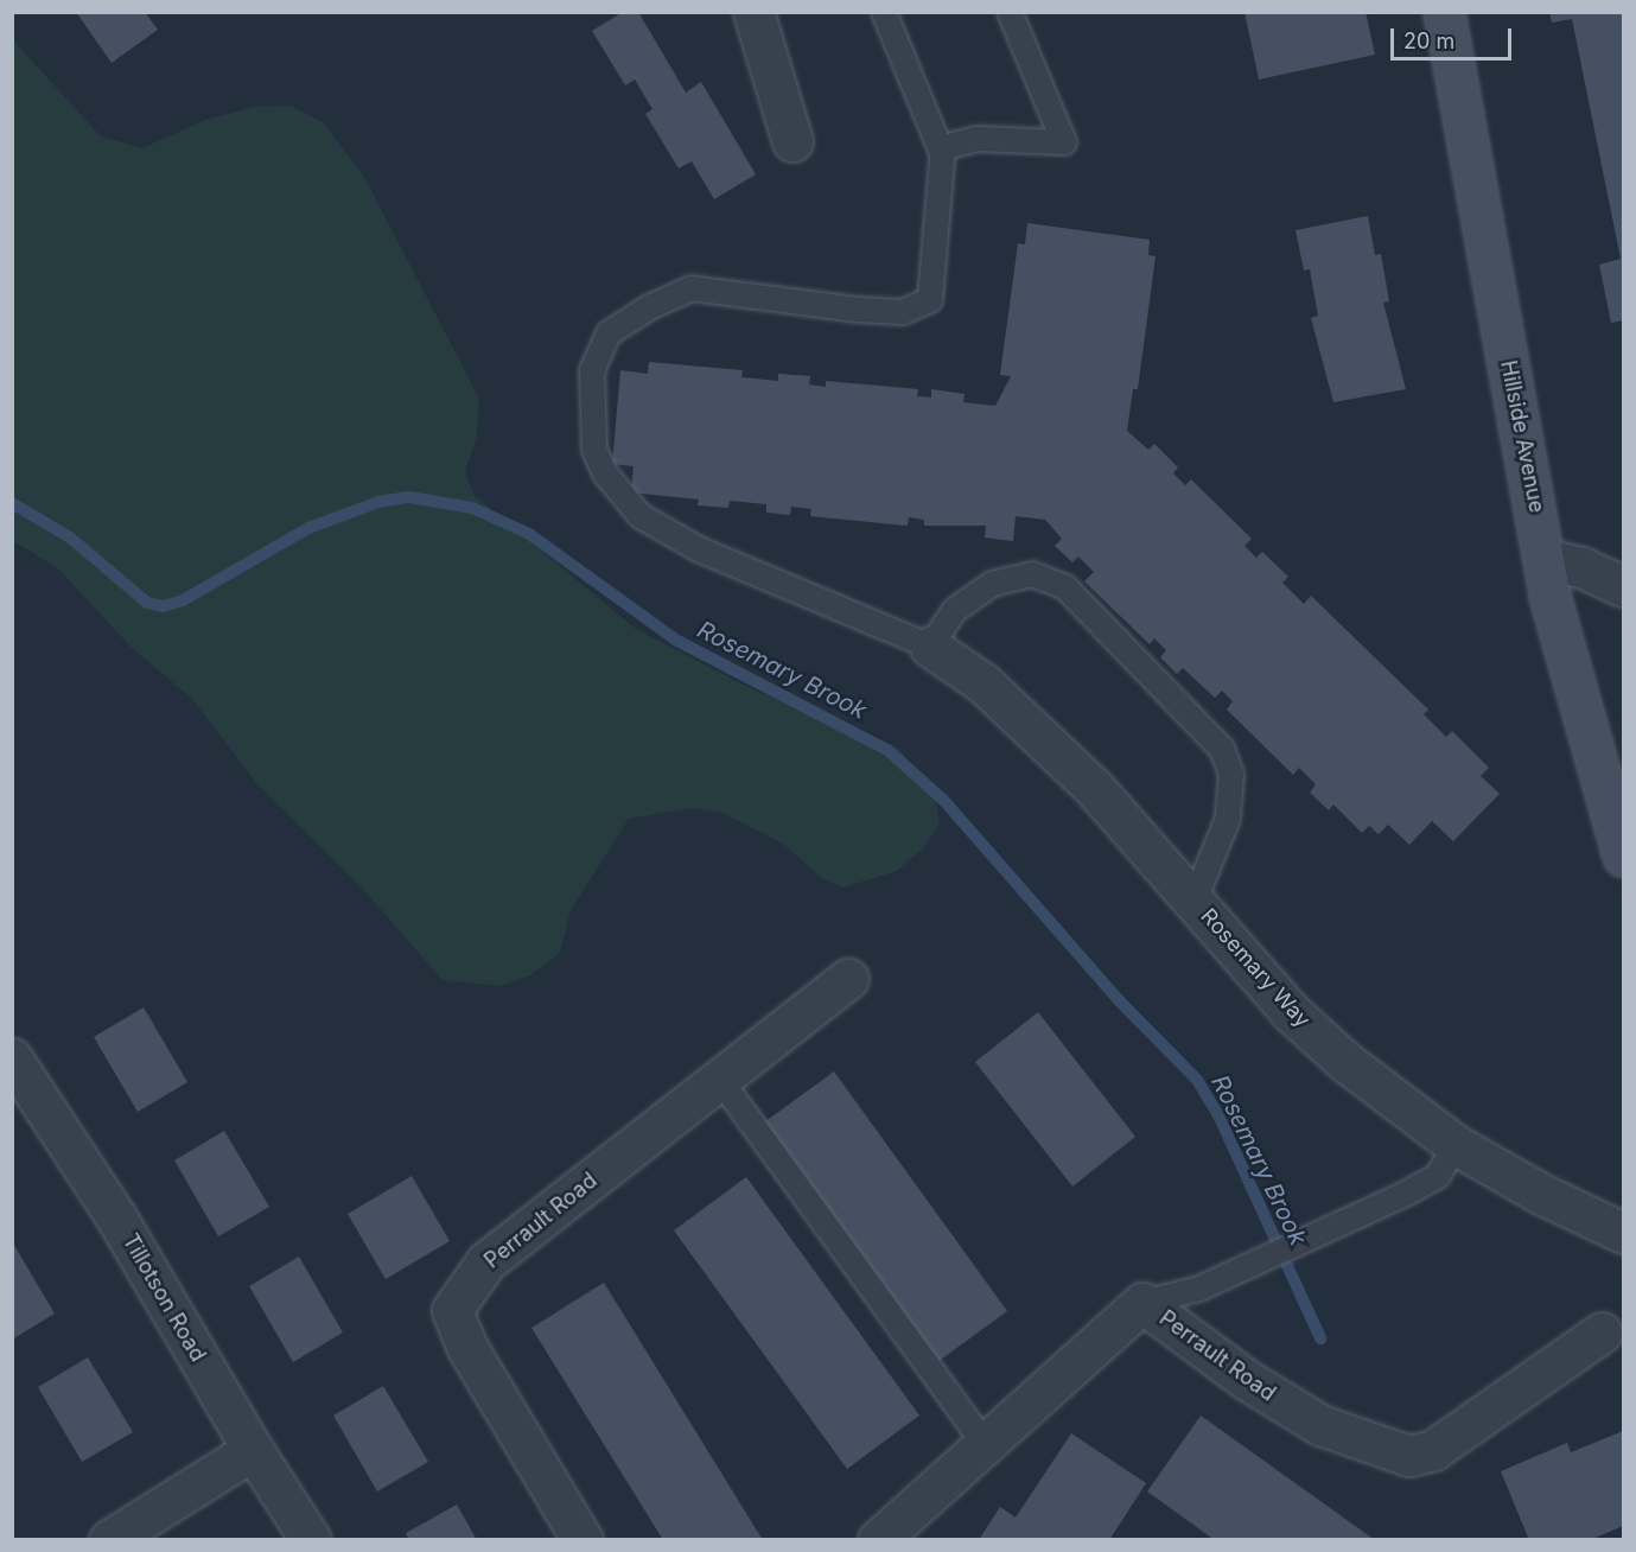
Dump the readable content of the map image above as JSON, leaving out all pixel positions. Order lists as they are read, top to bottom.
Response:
{
  "streets": {
    "street": [
      "Hillside Avenue",
      "Rosemary Way",
      "Perrault Road",
      "Tillotson Road"
    ]
  },
  "water": ["Rosemary Brook"],
  "scale_bar": "20 m"
}
